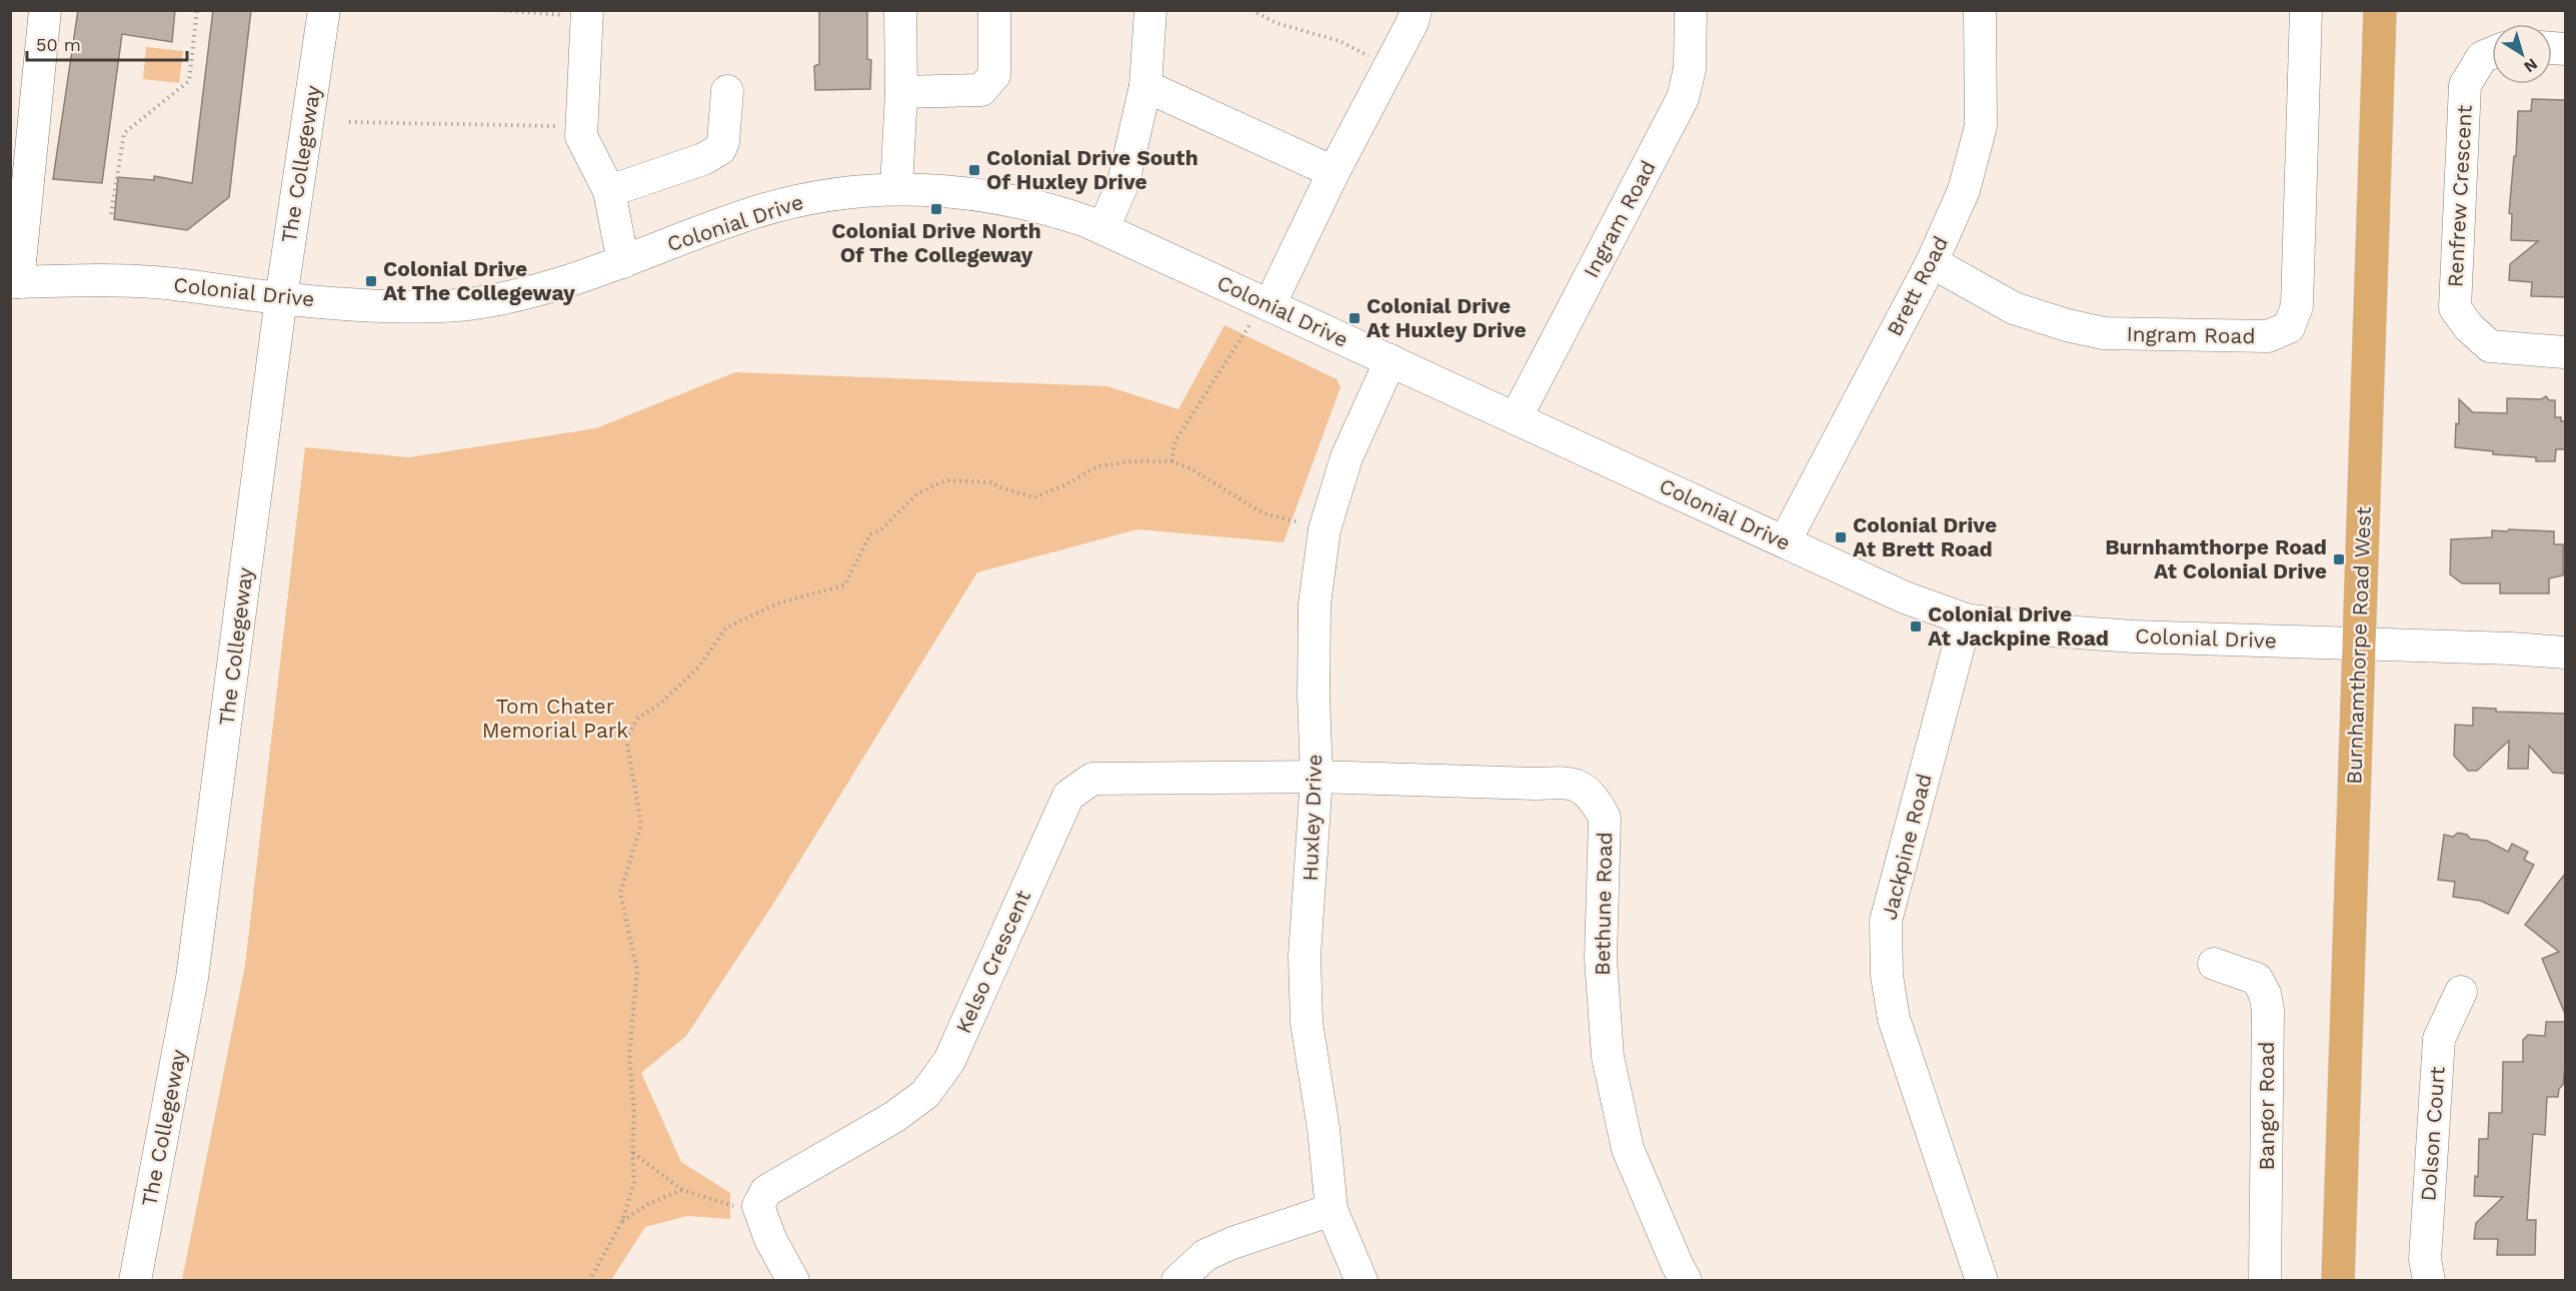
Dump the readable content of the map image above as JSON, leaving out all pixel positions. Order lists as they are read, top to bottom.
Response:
{
  "streets": {
    "main road": ["Burnhamthorpe Road West"],
    "street": [
      "The Collegeway",
      "Renfrew Crescent",
      "Ingram Road",
      "Colonial Drive",
      "Brett Road",
      "Huxley Drive",
      "Jackpine Road",
      "Bethune Road",
      "Kelso Crescent",
      "Bangor Road",
      "Dolson Court"
    ]
  },
  "crossings": [
    ["The Collegeway", "Colonial Drive"],
    ["Ingram Road", "Colonial Drive"],
    ["Ingram Road", "Brett Road"],
    ["Colonial Drive", "Brett Road"],
    ["Colonial Drive", "Burnhamthorpe Road West"],
    ["Colonial Drive", "Huxley Drive"],
    ["Colonial Drive", "Jackpine Road"],
    ["Huxley Drive", "Bethune Road"],
    ["Huxley Drive", "Kelso Crescent"],
    ["Bethune Road", "Kelso Crescent"]
  ],
  "parks": ["Tom Chater Memorial Park"],
  "places": {
    "transit": [
      "Colonial Drive South Of Huxley Drive",
      "Colonial Drive North Of The Collegeway",
      "Colonial Drive At The Collegeway",
      "Colonial Drive At Huxley Drive",
      "Colonial Drive At Brett Road",
      "Burnhamthorpe Road At Colonial Drive",
      "Colonial Drive At Jackpine Road"
    ]
  },
  "scale_bar": "50 m",
  "north": "bottom right"
}
